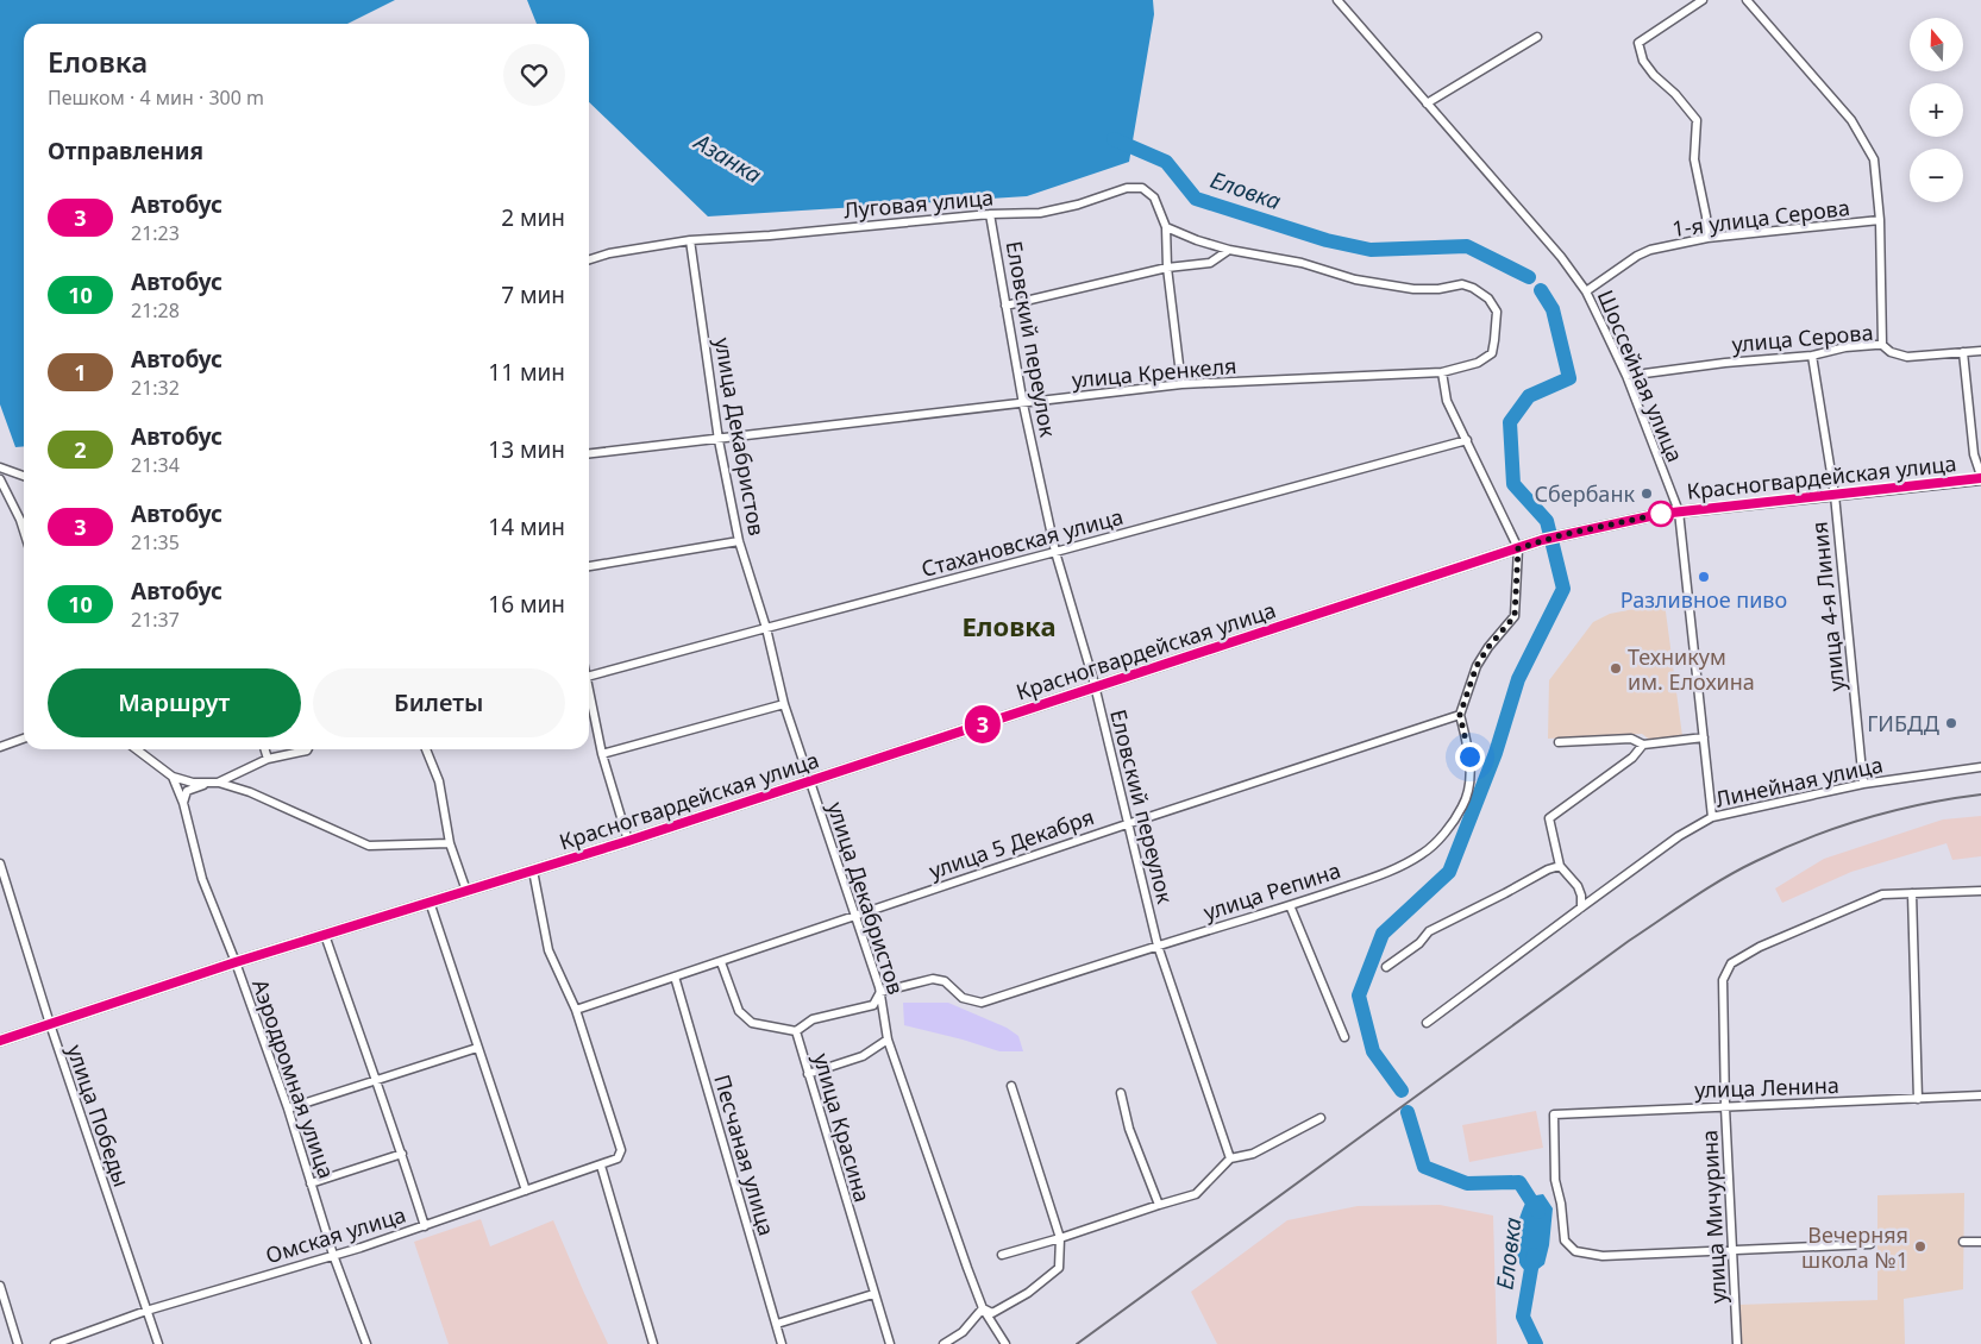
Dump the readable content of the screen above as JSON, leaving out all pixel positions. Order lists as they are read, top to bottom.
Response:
{
  "streets": {
    "main road": ["Красногвардейская улица"],
    "street": [
      "Луговая улица",
      "1-я улица Серова",
      "улица Серова",
      "Еловский переулок",
      "улица Кренкеля",
      "Шоссейная улица",
      "улица Декабристов",
      "Стахановская улица",
      "улица 4-я Линия",
      "Линейная улица",
      "улица 5 Декабря",
      "улица Репина",
      "Аэродромная улица",
      "улица Ленина",
      "улица Победы",
      "улица Красина",
      "Песчаная улица",
      "улица Мичурина",
      "Омская улица"
    ]
  },
  "crossings": [
    ["Луговая улица", "Еловский переулок"],
    ["Луговая улица", "улица Декабристов"],
    ["1-я улица Серова", "Шоссейная улица"],
    ["улица Серова", "Шоссейная улица"],
    ["улица Серова", "улица 4-я Линия"],
    ["Еловский переулок", "улица Кренкеля"],
    ["Еловский переулок", "Красногвардейская улица"],
    ["Еловский переулок", "Стахановская улица"],
    ["Еловский переулок", "улица 5 Декабря"],
    ["Еловский переулок", "улица Репина"],
    ["улица Кренкеля", "улица Декабристов"],
    ["Шоссейная улица", "Красногвардейская улица"],
    ["Шоссейная улица", "Линейная улица"],
    ["улица Декабристов", "Красногвардейская улица"],
    ["улица Декабристов", "Стахановская улица"],
    ["улица Декабристов", "улица 5 Декабря"],
    ["улица Декабристов", "улица Репина"],
    ["Красногвардейская улица", "улица 4-я Линия"],
    ["Красногвардейская улица", "Аэродромная улица"],
    ["Красногвардейская улица", "улица Победы"],
    ["улица 4-я Линия", "Линейная улица"],
    ["улица 5 Декабря", "улица Репина"],
    ["улица 5 Декабря", "улица Красина"],
    ["улица 5 Декабря", "Песчаная улица"],
    ["улица 5 Декабря", "Омская улица"],
    ["Аэродромная улица", "Омская улица"],
    ["улица Ленина", "улица Мичурина"],
    ["улица Победы", "Омская улица"]
  ],
  "districts": ["Еловка"],
  "water": ["Азанка", "Еловка"],
  "places": [
    "Сбербанк",
    "Разливное пиво",
    "Техникум им. Елохина",
    "ГИБДД",
    "Вечерняя школа №1"
  ],
  "lines": ["bus line 3"],
  "north": "top",
  "page": {
    "on_map": "3",
    "map_buttons": ["+", "−"],
    "heading": [
      ["Еловка", "Пешком · 4 мин · 300 m"],
      "Отправления"
    ],
    "list": [
      {
        "mark": "3",
        "name": "Автобус",
        "note": "21:23",
        "value": "2 мин"
      },
      {
        "mark": "10",
        "name": "Автобус",
        "note": "21:28",
        "value": "7 мин"
      },
      {
        "mark": "1",
        "name": "Автобус",
        "note": "21:32",
        "value": "11 мин"
      },
      {
        "mark": "2",
        "name": "Автобус",
        "note": "21:34",
        "value": "13 мин"
      },
      {
        "mark": "3",
        "name": "Автобус",
        "note": "21:35",
        "value": "14 мин"
      },
      {
        "mark": "10",
        "name": "Автобус",
        "note": "21:37",
        "value": "16 мин"
      }
    ],
    "buttons": ["Маршрут", "Билеты"]
  }
}
